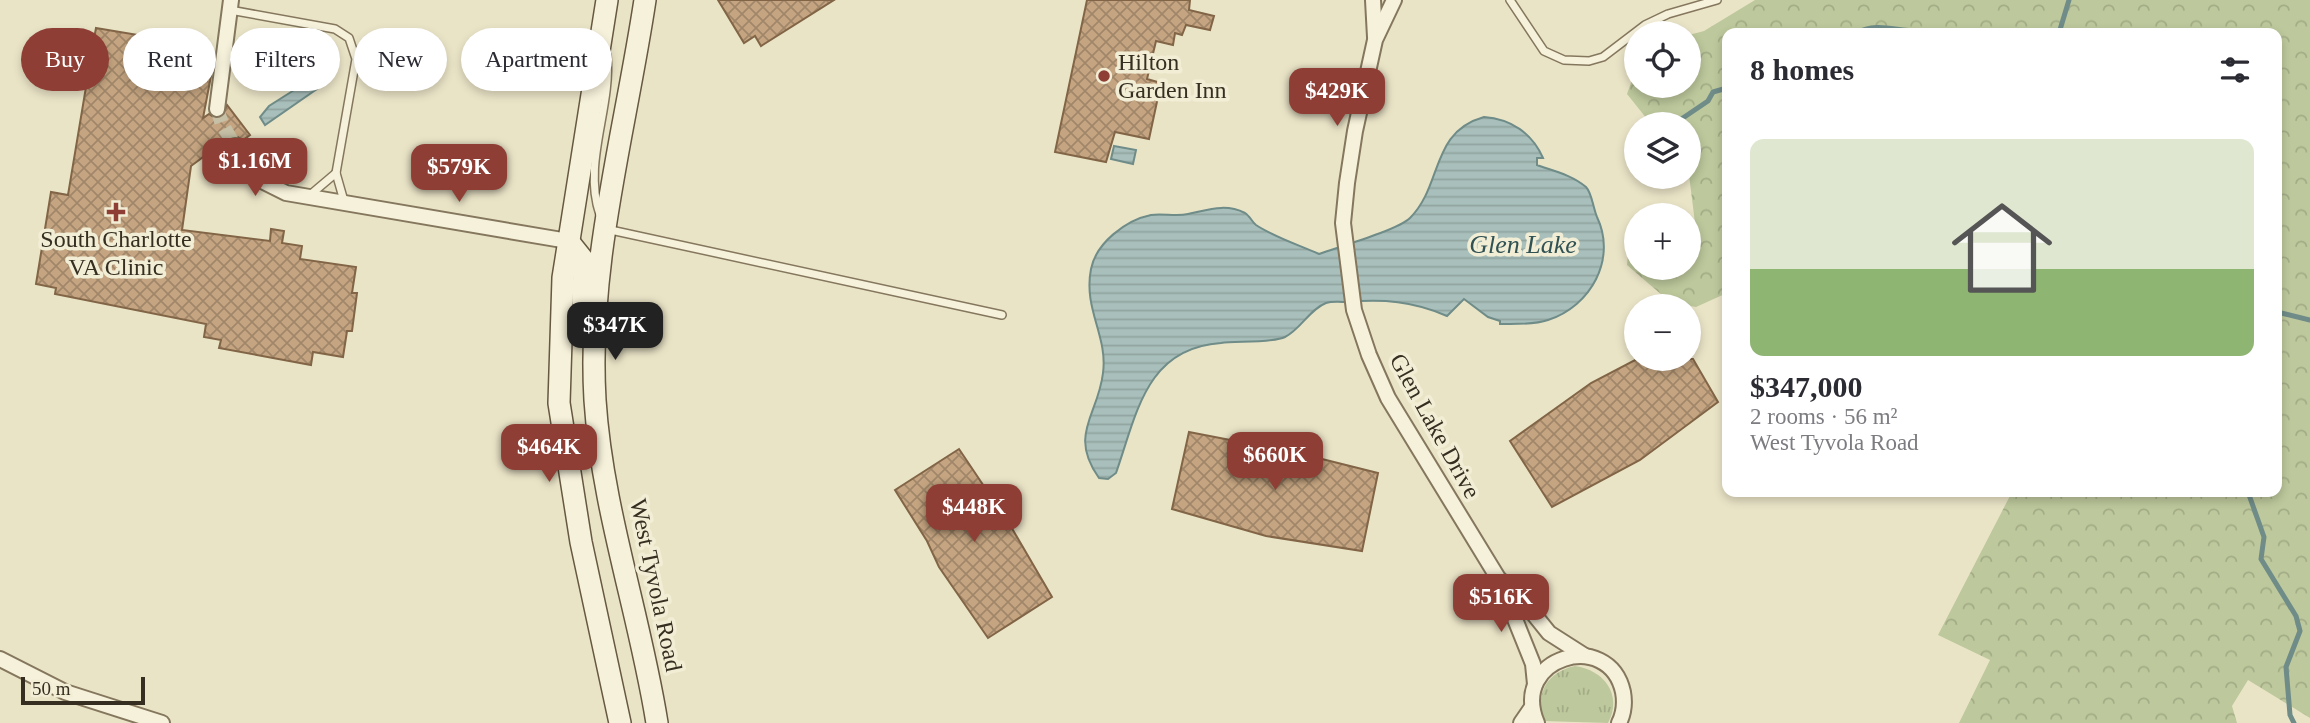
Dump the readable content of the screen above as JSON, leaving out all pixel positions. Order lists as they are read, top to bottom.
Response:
{
  "streets": {
    "main road": ["West Tyvola Road"],
    "street": ["Glen Lake Drive"]
  },
  "water": ["Glen Lake"],
  "places": {
    "other": ["Hilton Garden Inn"],
    "health": ["South Charlotte VA Clinic"]
  },
  "scale_bar": "50 m",
  "page": {
    "map_buttons": ["+", "−"],
    "chip": [
      "Buy",
      "Rent",
      "Filters",
      "New",
      "Apartment"
    ],
    "heading": "8 homes",
    "price": [
      "$429K",
      "$1.16M",
      "$579K",
      "$347K",
      "$464K",
      "$660K",
      "$448K",
      "$516K"
    ],
    "list": [
      {
        "name": "$347,000",
        "note": "2 rooms · 56 m² · West Tyvola Road"
      }
    ],
    "scale": "50 m"
  }
}
